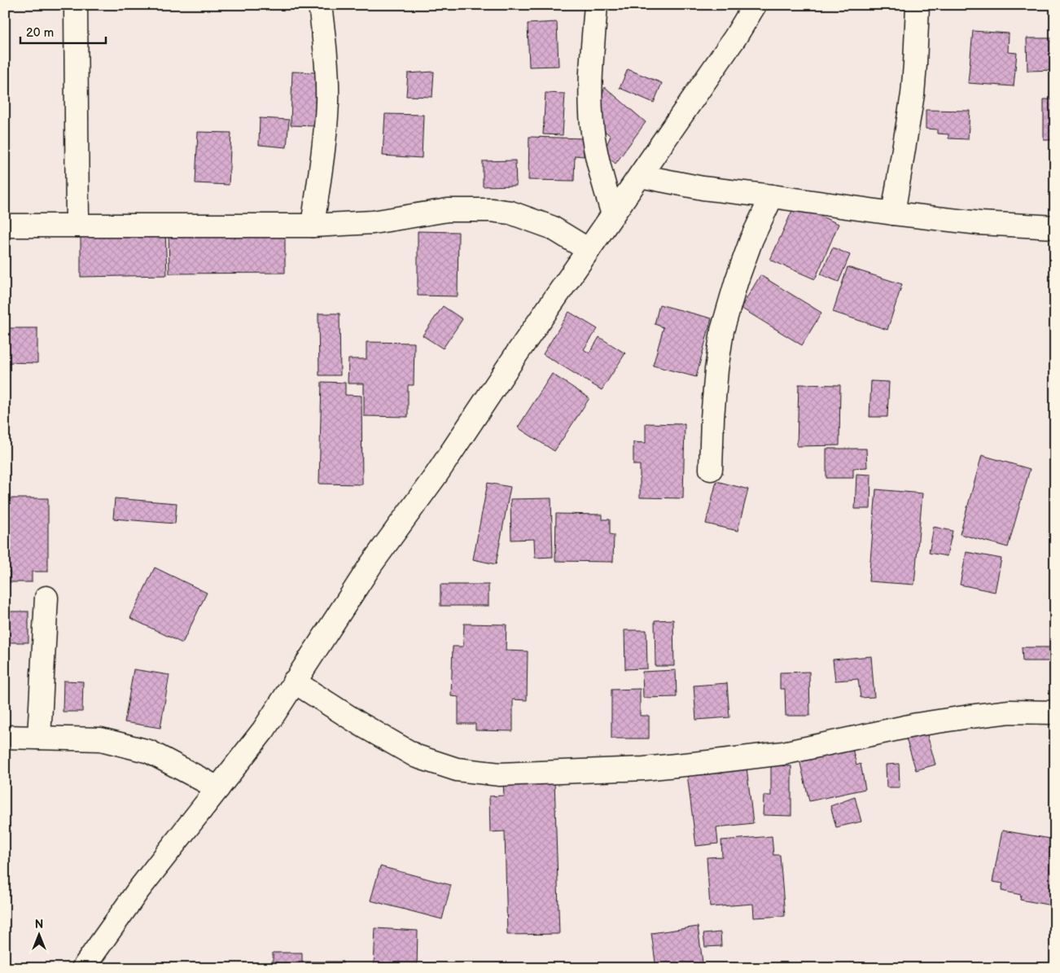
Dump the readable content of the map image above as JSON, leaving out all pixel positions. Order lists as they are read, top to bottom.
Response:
{
  "scale_bar": "20 m",
  "north": "top"
}
